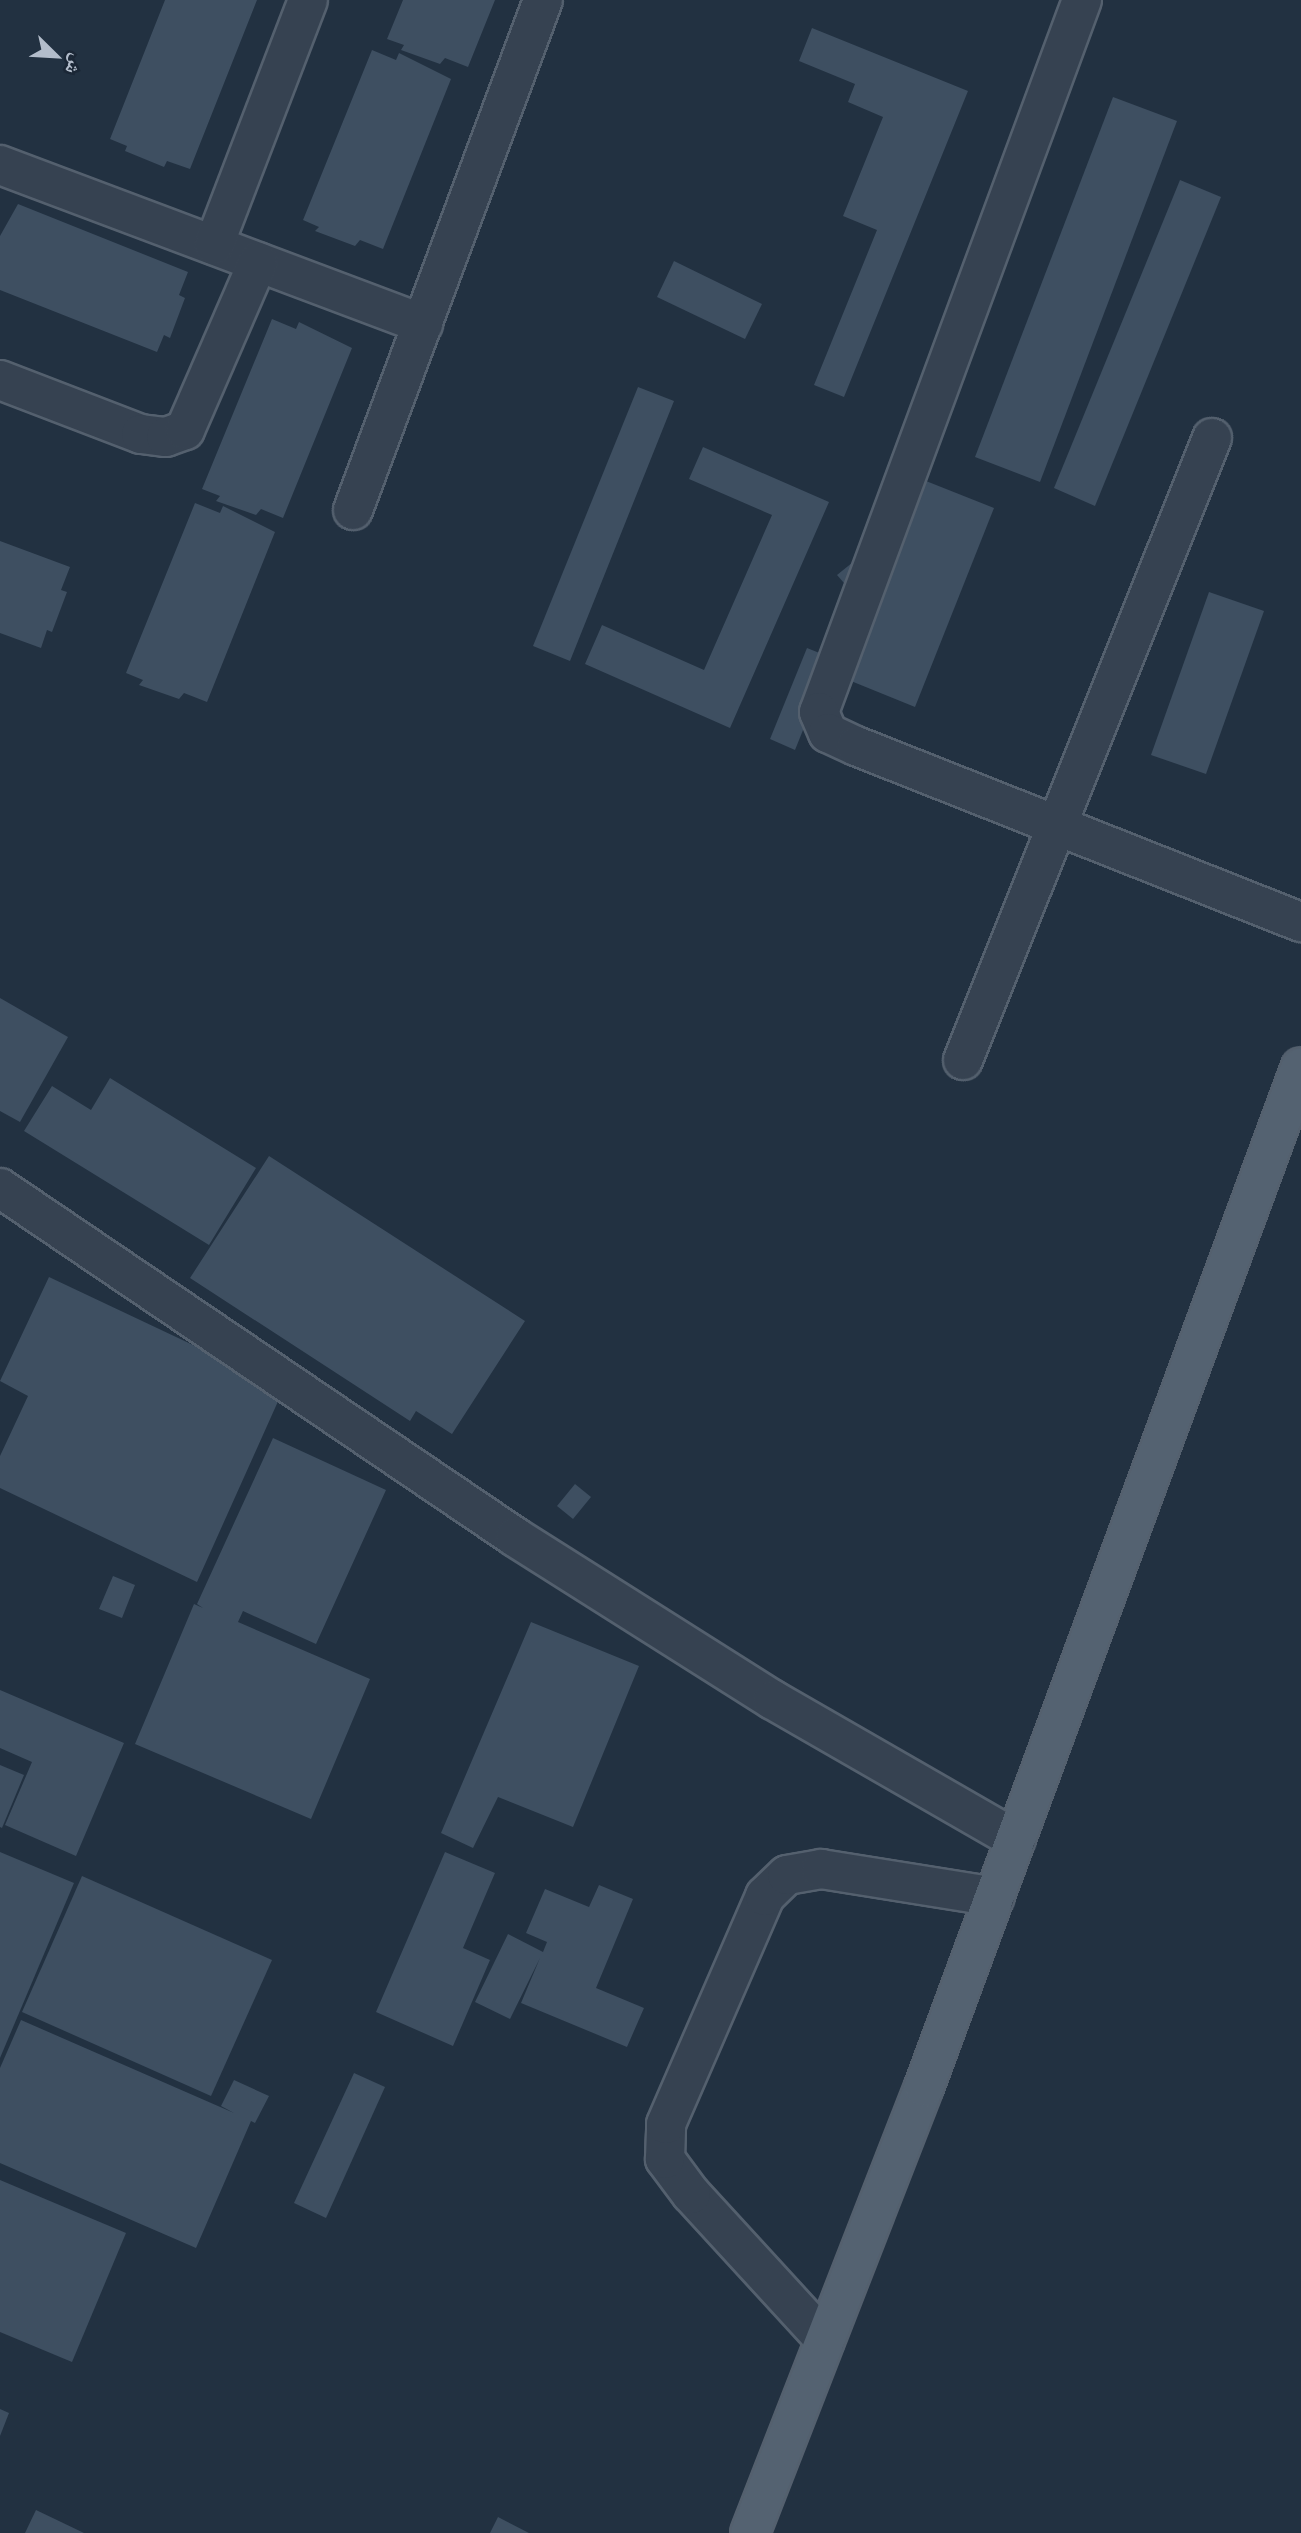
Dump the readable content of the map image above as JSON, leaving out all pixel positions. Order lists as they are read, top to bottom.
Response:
{
  "north": "bottom right"
}
